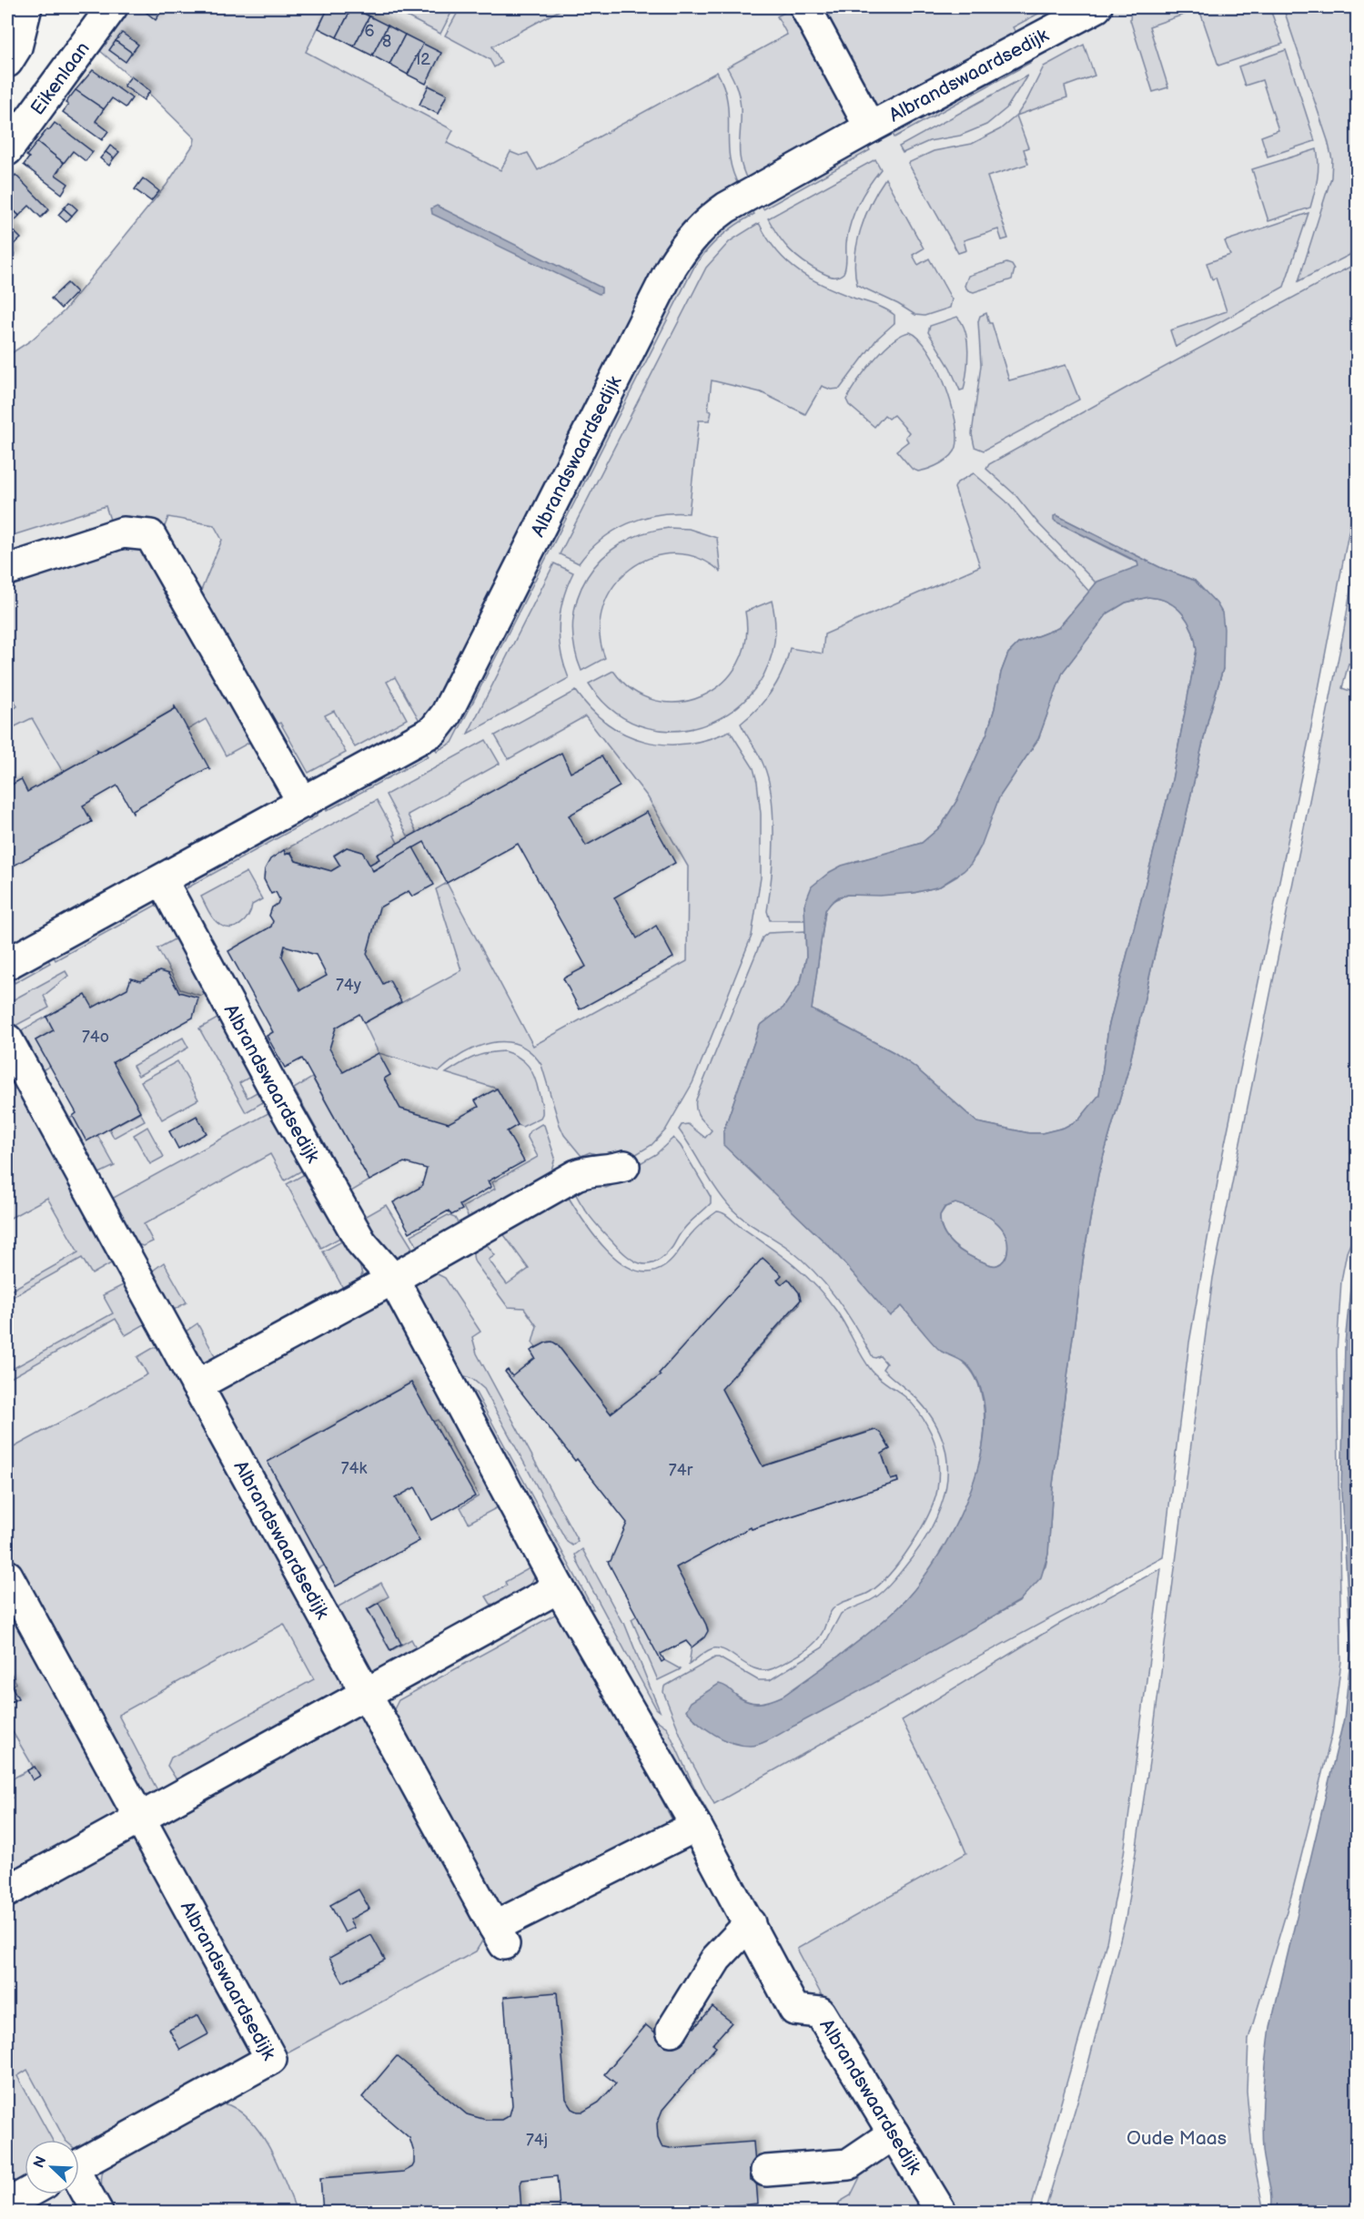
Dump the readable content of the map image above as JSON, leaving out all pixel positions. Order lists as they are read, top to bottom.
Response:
{
  "streets": {
    "street": ["Albrandswaardsedijk", "Eikenlaan"]
  },
  "parks": ["Oude Maas"],
  "house_numbers": [
    "6",
    "8",
    "12",
    "74y",
    "74o",
    "74k",
    "74r",
    "74j"
  ],
  "north": "top left"
}
